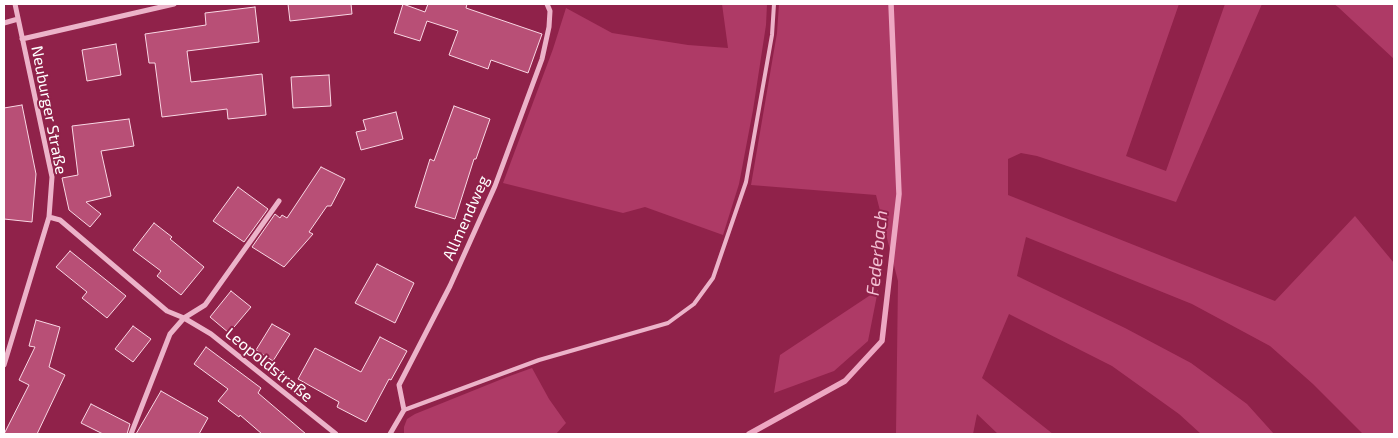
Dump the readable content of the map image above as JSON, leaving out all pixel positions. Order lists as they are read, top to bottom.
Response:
{
  "streets": {
    "street": ["Neuburger Straße", "Allmendweg", "Leopoldstraße"]
  },
  "crossings": [
    ["Neuburger Straße", "Leopoldstraße"]
  ],
  "water": ["Federbach"]
}
